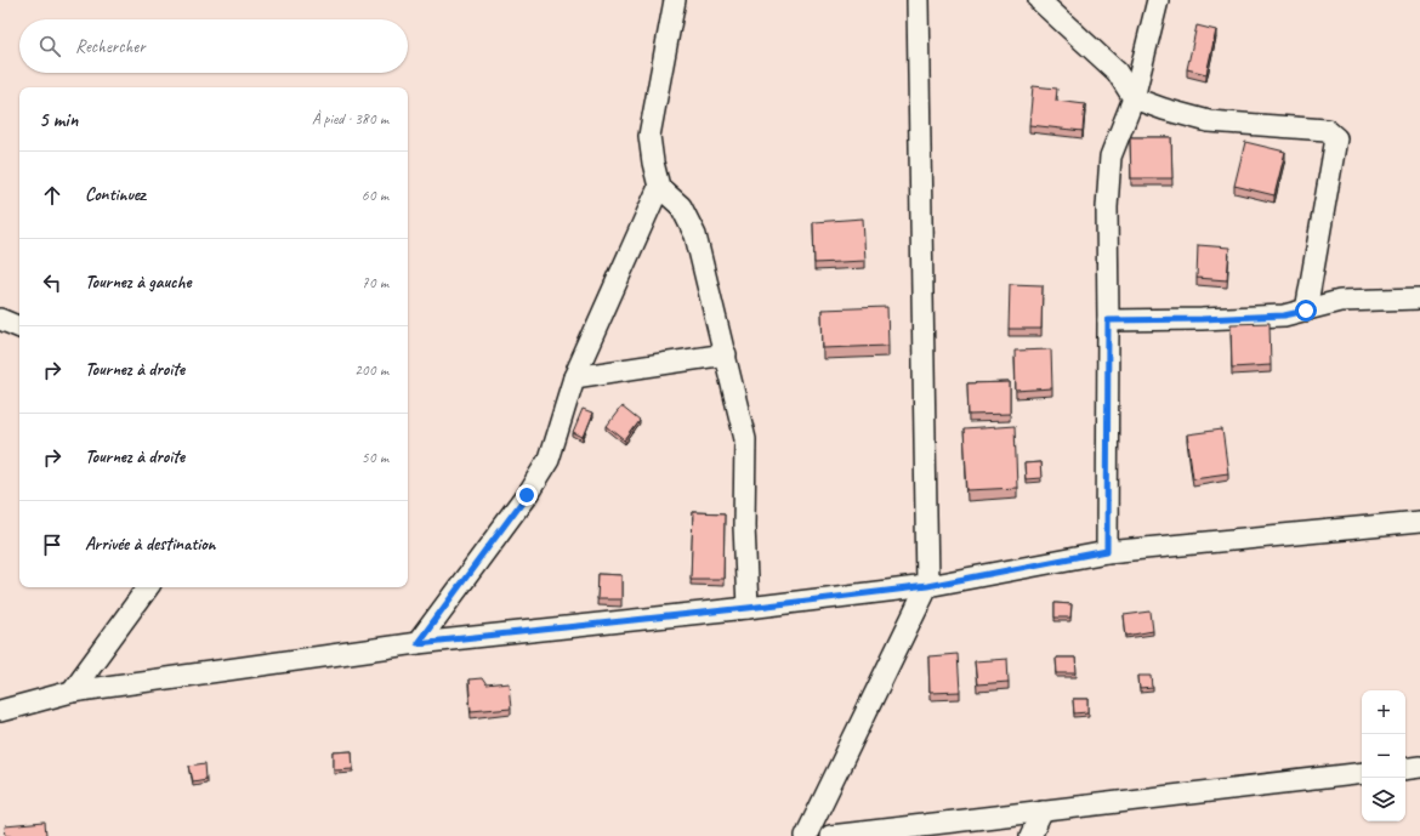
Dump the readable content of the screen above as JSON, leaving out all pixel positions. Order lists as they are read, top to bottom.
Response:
{
  "page": {
    "search": "Rechercher",
    "heading": ["5 min", "À pied · 380 m"],
    "list": [
      ["Continuez", "60 m"],
      ["Tournez à gauche", "70 m"],
      ["Tournez à droite", "200 m"],
      ["Tournez à droite", "50 m"],
      "Arrivée à destination"
    ],
    "map_buttons": ["+", "−"]
  }
}
